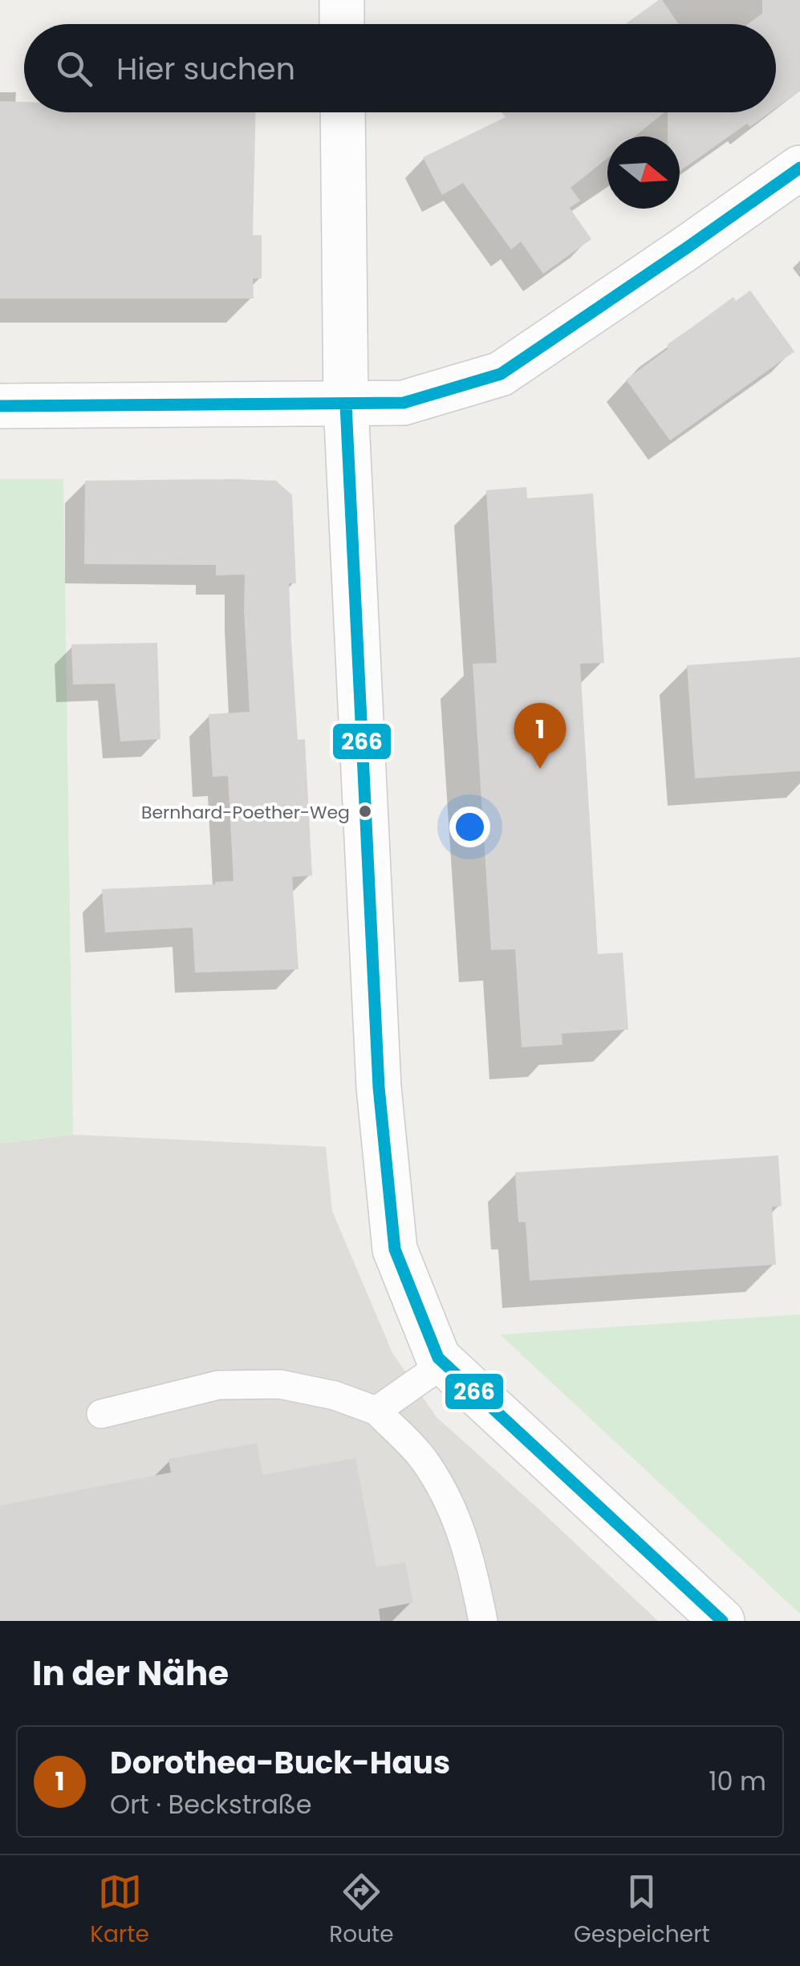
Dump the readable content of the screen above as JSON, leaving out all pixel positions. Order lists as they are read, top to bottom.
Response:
{
  "places": ["Bernhard-Poether-Weg"],
  "lines": ["transit line 266"],
  "north": "right",
  "page": {
    "search": "Hier suchen",
    "pins": "1",
    "heading": "In der Nähe",
    "list": [
      {
        "mark": "1",
        "name": "Dorothea-Buck-Haus",
        "note": "Ort · Beckstraße",
        "value": "10 m"
      }
    ],
    "nav": ["Karte", "Route", "Gespeichert"]
  }
}
